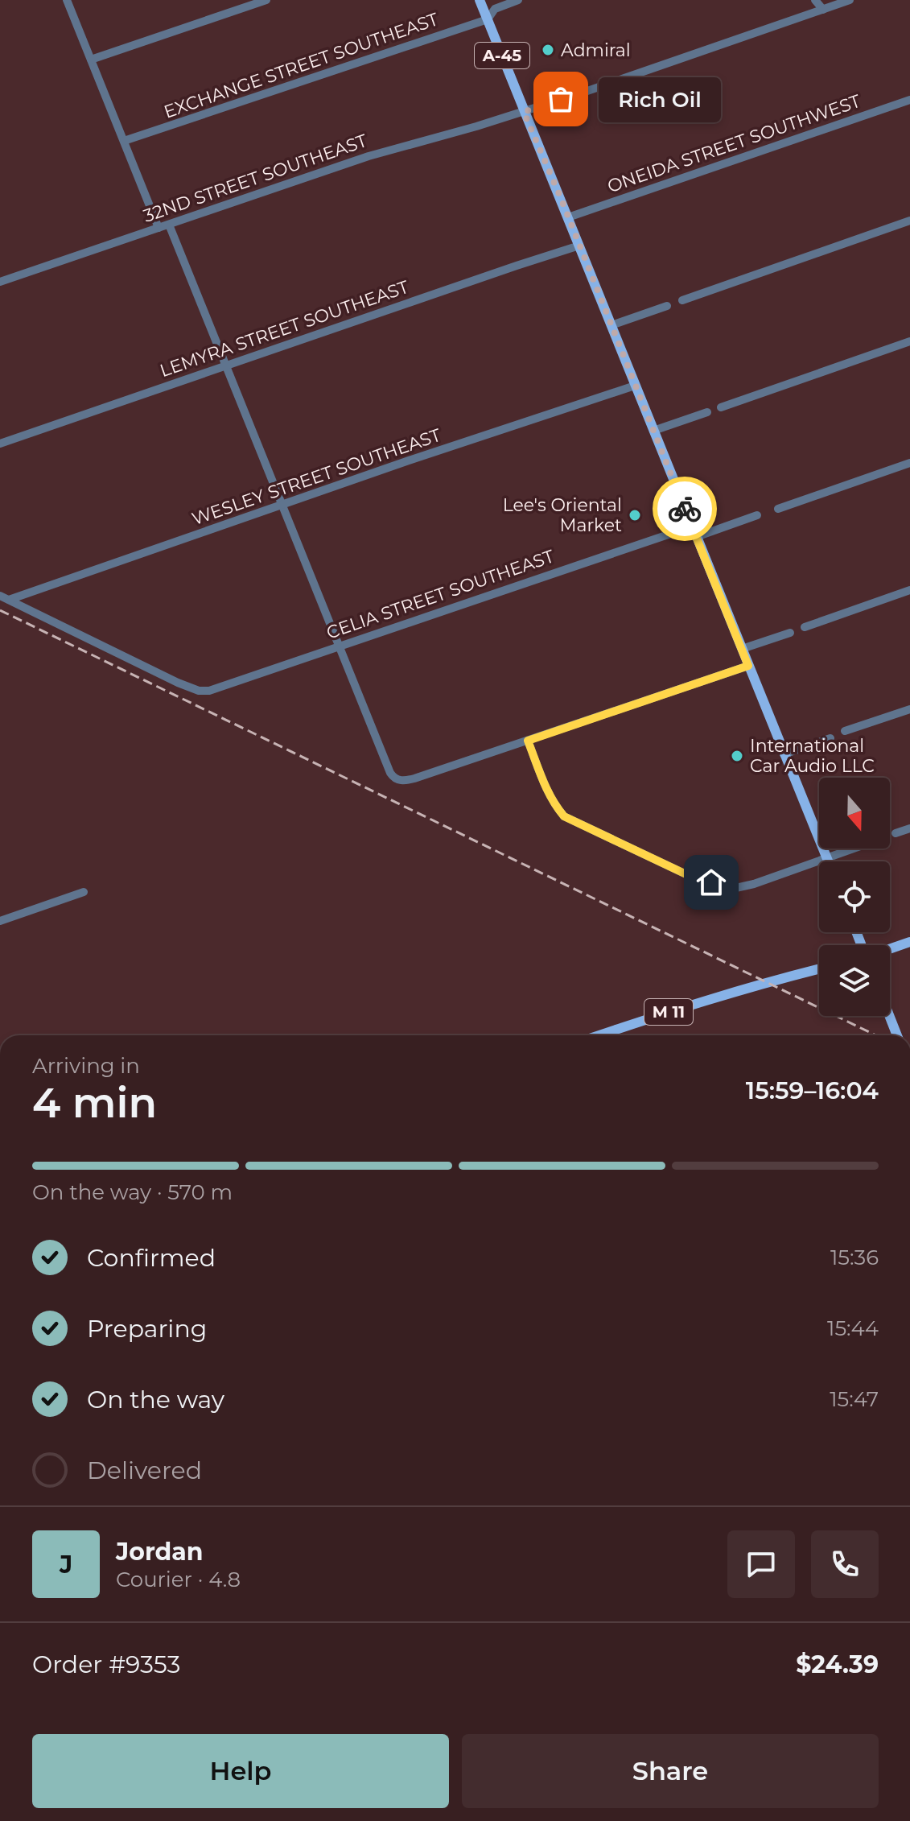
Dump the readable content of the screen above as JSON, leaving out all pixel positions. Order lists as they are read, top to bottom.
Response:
{
  "streets": {
    "main road": ["A-45", "M 11"],
    "street": [
      "EXCHANGE STREET SOUTHEAST",
      "ONEIDA STREET SOUTHWEST",
      "32ND STREET SOUTHEAST",
      "LEMYRA STREET SOUTHEAST",
      "WESLEY STREET SOUTHEAST",
      "CELIA STREET SOUTHEAST"
    ]
  },
  "crossings": [
    ["A-45", "EXCHANGE STREET SOUTHEAST"],
    ["A-45", "ONEIDA STREET SOUTHWEST"],
    ["A-45", "32ND STREET SOUTHEAST"],
    ["A-45", "LEMYRA STREET SOUTHEAST"],
    ["A-45", "WESLEY STREET SOUTHEAST"],
    ["A-45", "CELIA STREET SOUTHEAST"],
    ["WESLEY STREET SOUTHEAST", "CELIA STREET SOUTHEAST"]
  ],
  "places": [
    "Admiral",
    "Rich Oil",
    "Lee's Oriental Market",
    "International Car Audio LLC"
  ],
  "north": "bottom",
  "page": {
    "bubble": "Rich Oil",
    "heading": ["4 min", "Arriving in", "15:59–16:04"],
    "panel": [
      "Jordan",
      "Courier · 4.8",
      "Order #9353",
      "$24.39"
    ],
    "bar": "On the way · 570 m",
    "list": [
      ["Confirmed", "15:36"],
      ["Preparing", "15:44"],
      ["On the way", "15:47"],
      "Delivered"
    ],
    "round": "J",
    "buttons": ["Help", "Share"]
  }
}
